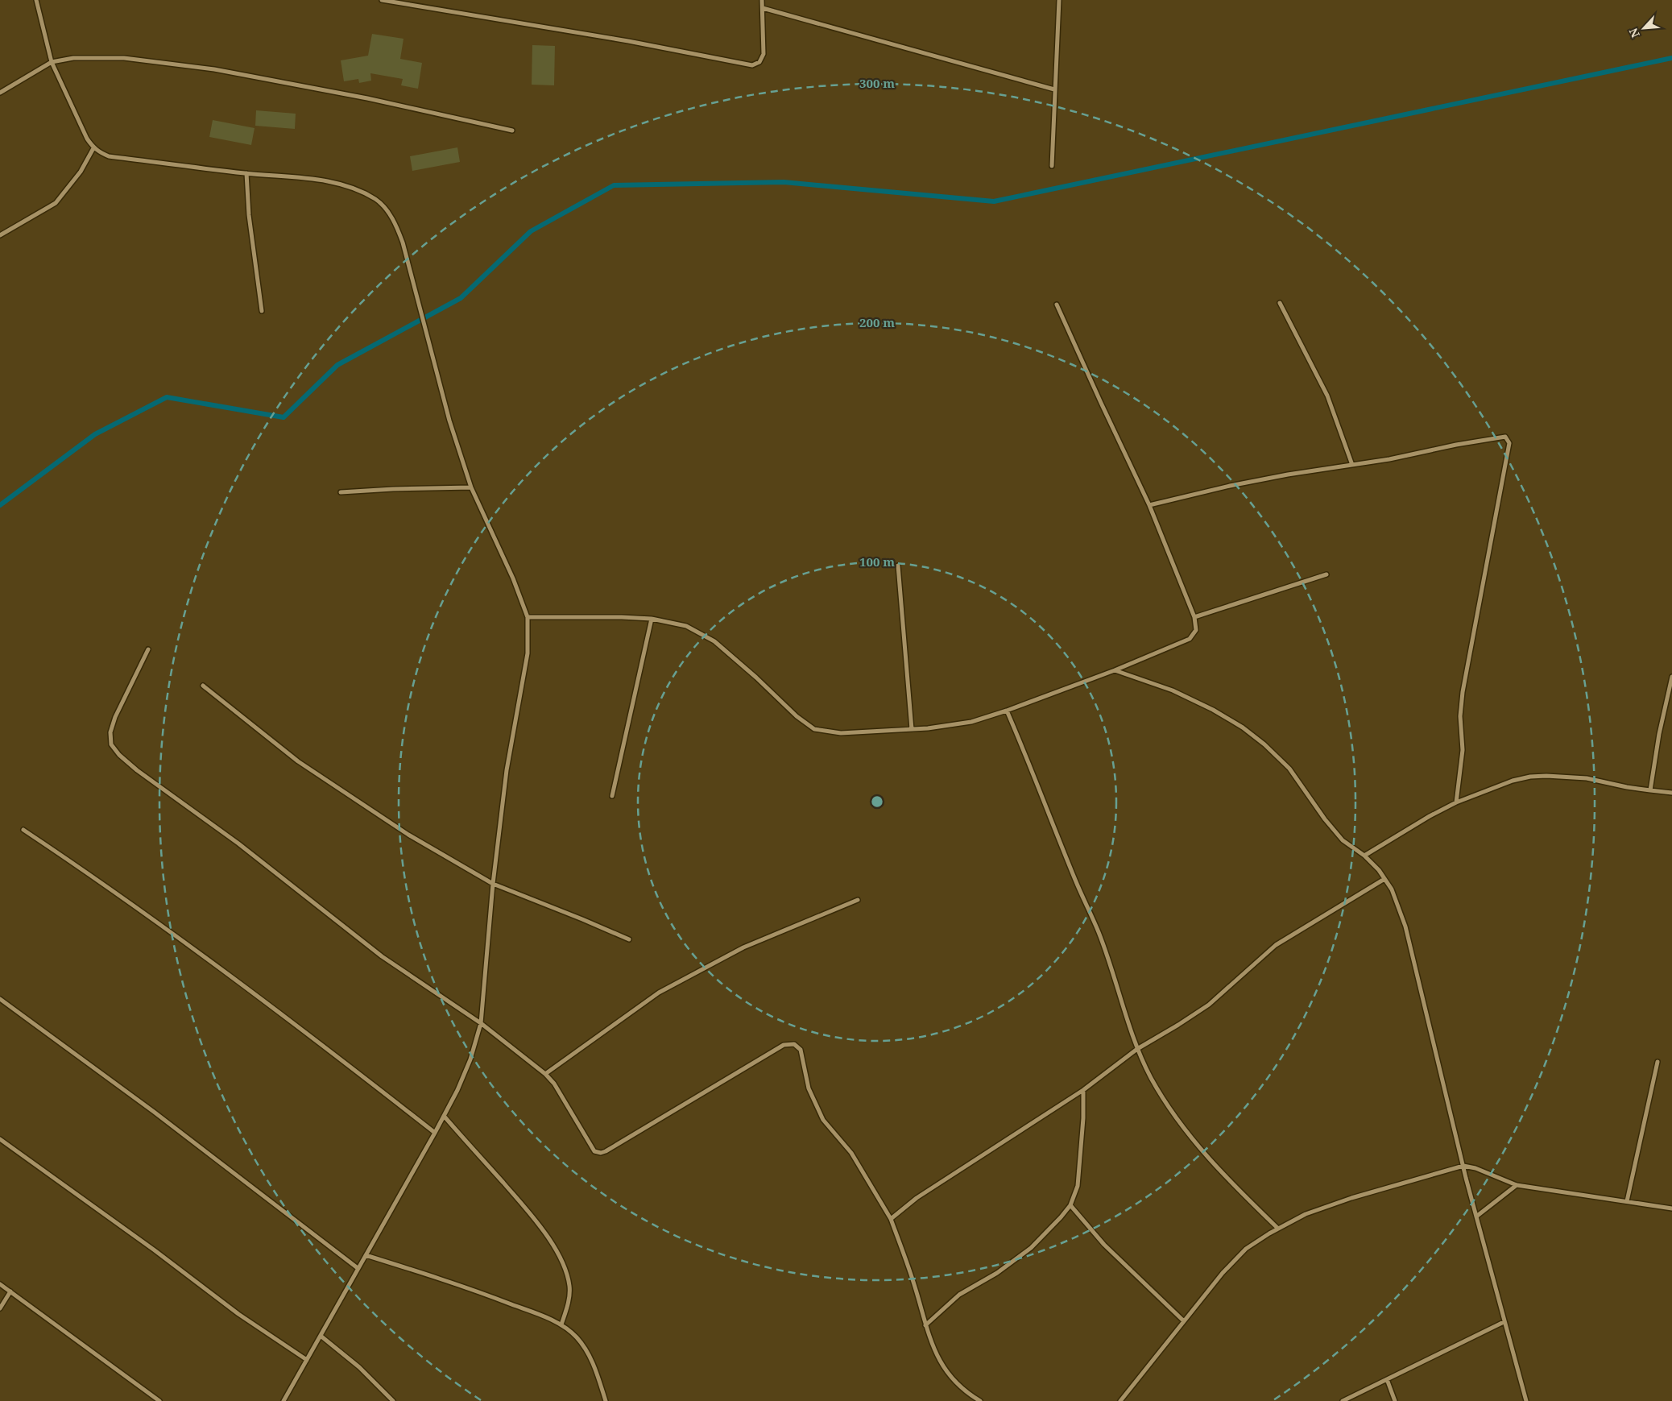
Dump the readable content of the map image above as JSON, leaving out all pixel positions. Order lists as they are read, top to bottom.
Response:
{
  "north": "bottom left",
  "rings": ["300 m", "200 m", "100 m"]
}
